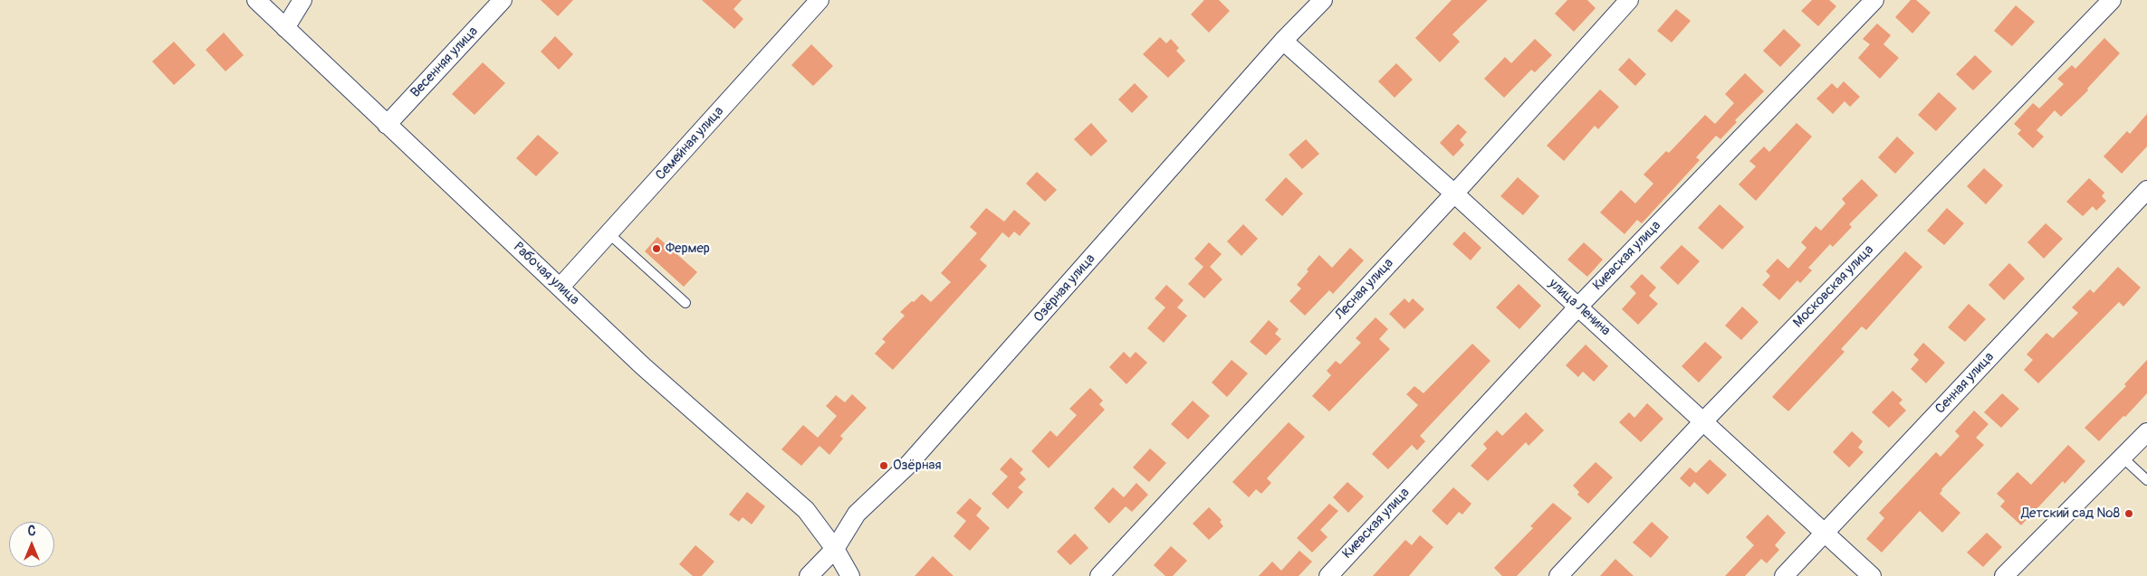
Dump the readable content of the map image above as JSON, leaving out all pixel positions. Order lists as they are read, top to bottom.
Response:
{
  "streets": {
    "street": [
      "Весенняя улица",
      "Семейная улица",
      "Киевская улица",
      "Рабочая улица",
      "Московская улица",
      "Озёрная улица",
      "Лесная улица",
      "улица Ленина",
      "Сенная улица"
    ]
  },
  "crossings": [
    ["Весенняя улица", "Рабочая улица"],
    ["Семейная улица", "Рабочая улица"],
    ["Киевская улица", "улица Ленина"],
    ["Рабочая улица", "Озёрная улица"],
    ["Московская улица", "улица Ленина"],
    ["Озёрная улица", "улица Ленина"],
    ["Лесная улица", "улица Ленина"],
    ["улица Ленина", "Сенная улица"]
  ],
  "places": ["Фермер", "Озёрная", "Детский сад №8"],
  "north": "top"
}
